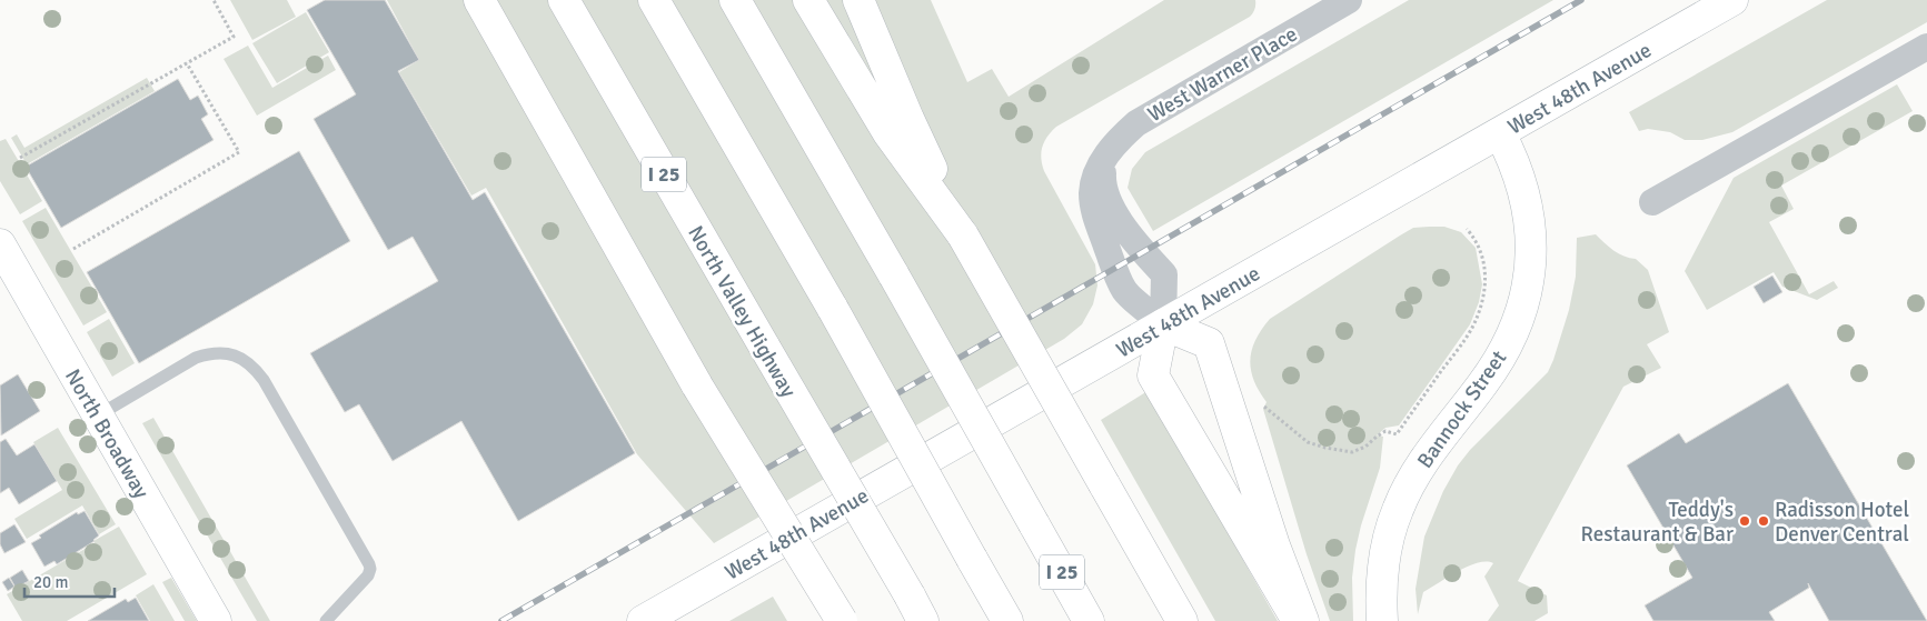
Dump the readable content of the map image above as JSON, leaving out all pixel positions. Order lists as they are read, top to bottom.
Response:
{
  "streets": {
    "main road": [
      "West 48th Avenue",
      "I 25",
      "North Valley Highway",
      "Bannock Street",
      "North Broadway"
    ],
    "street": ["West Warner Place"]
  },
  "crossings": [
    ["West Warner Place", "West 48th Avenue"],
    ["West 48th Avenue", "Bannock Street"]
  ],
  "places": ["Teddy's Restaurant & Bar", "Radisson Hotel Denver Central"],
  "scale_bar": "20 m"
}
